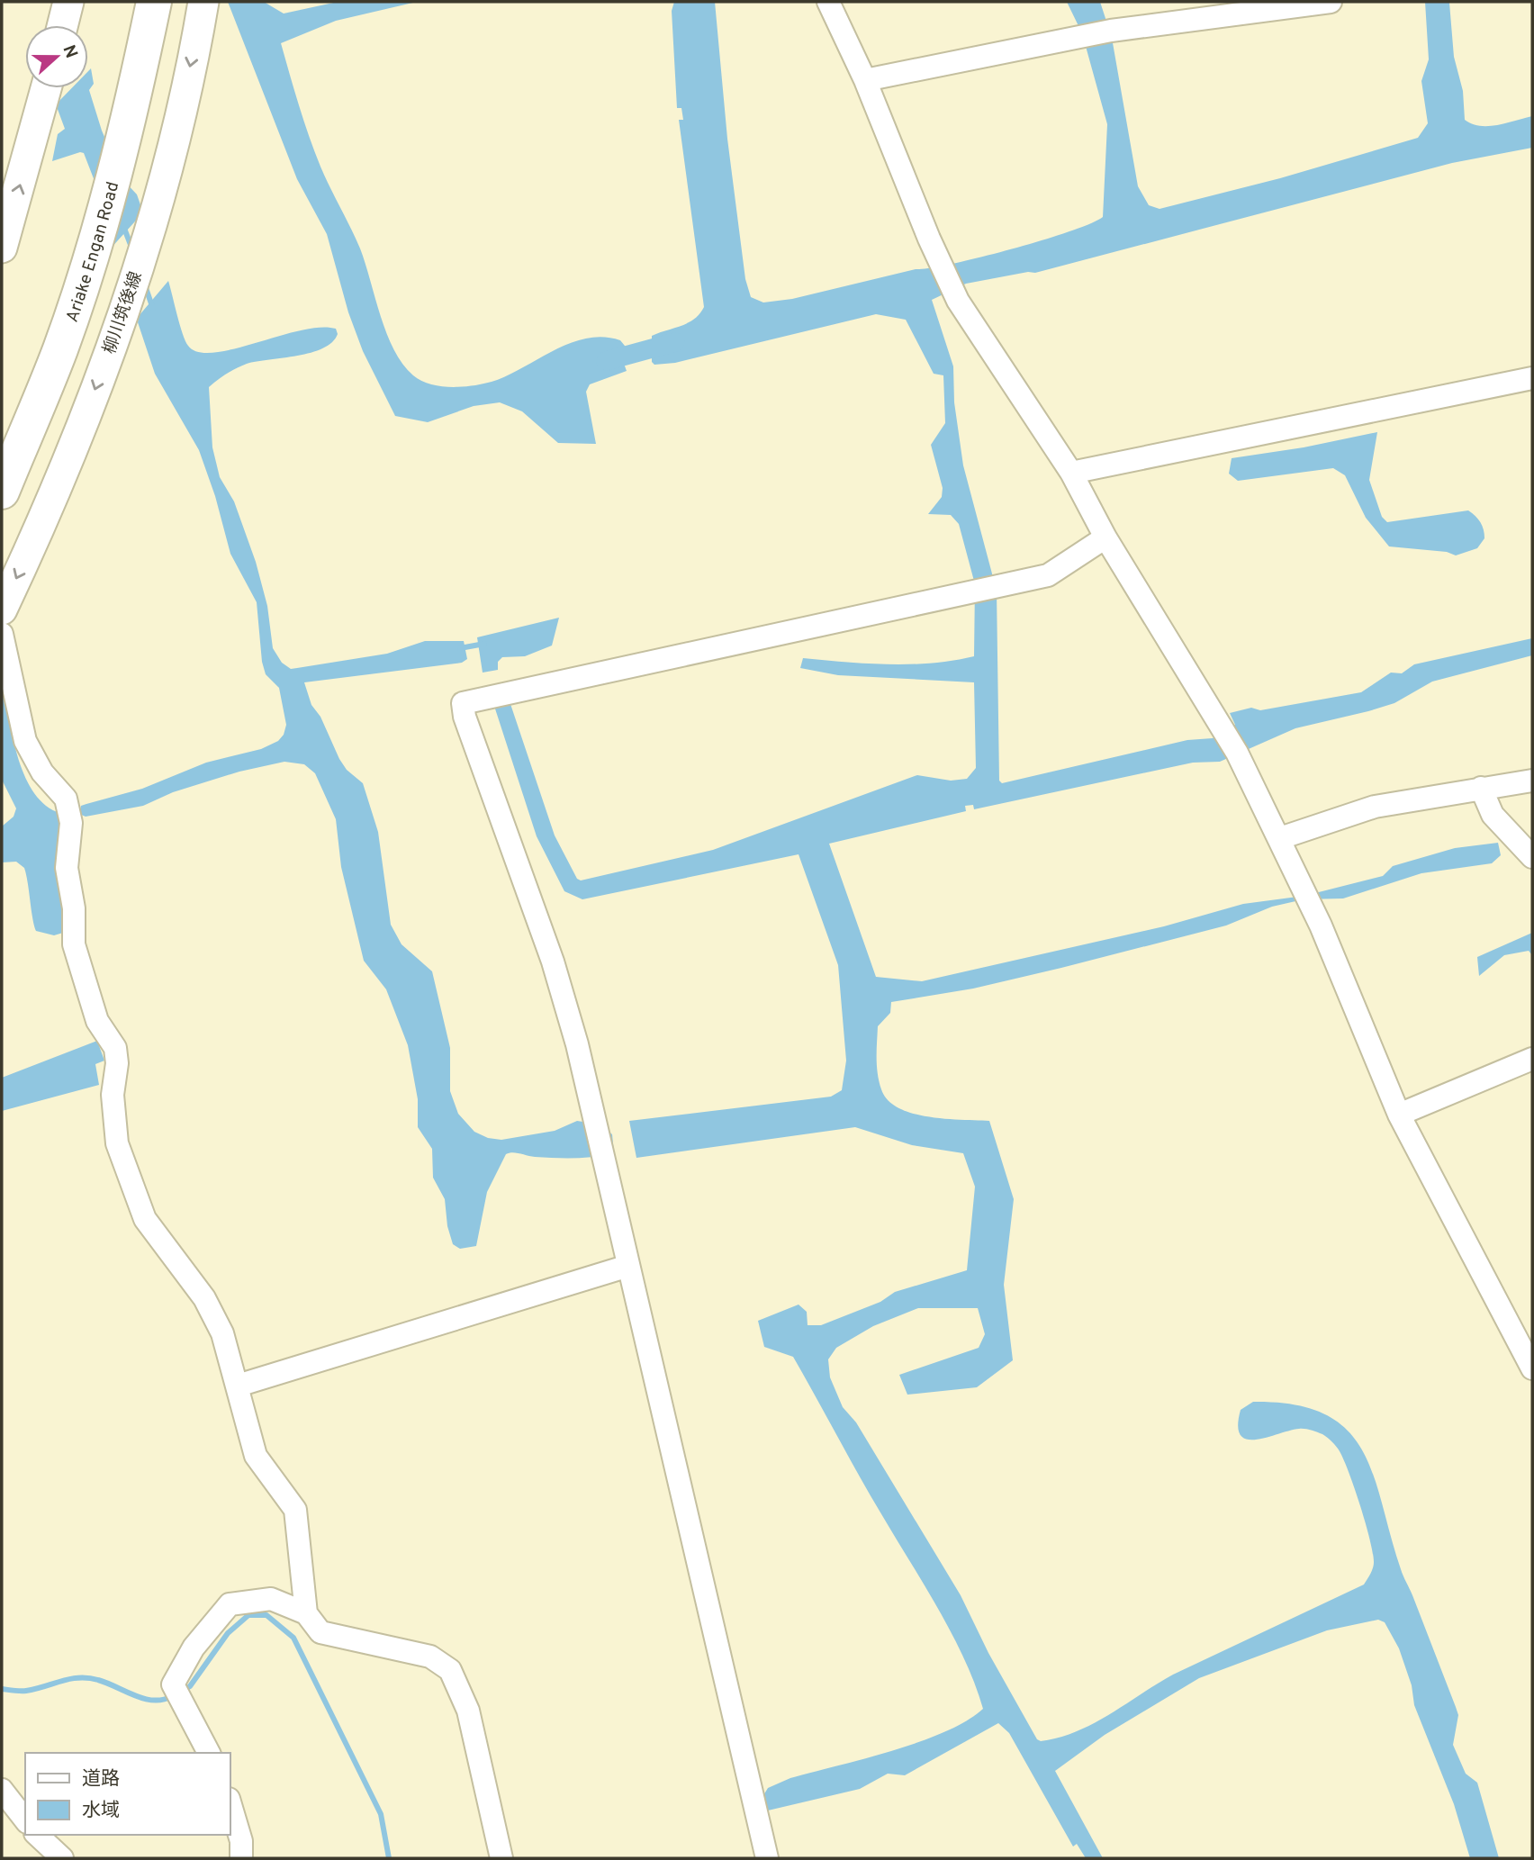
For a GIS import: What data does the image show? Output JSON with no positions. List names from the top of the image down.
{
  "streets": {
    "highway": ["Ariake Engan Road"],
    "main road": ["柳川筑後線"]
  },
  "one_way": ["柳川筑後線"],
  "legend": ["道路", "水域"],
  "north": "right"
}
